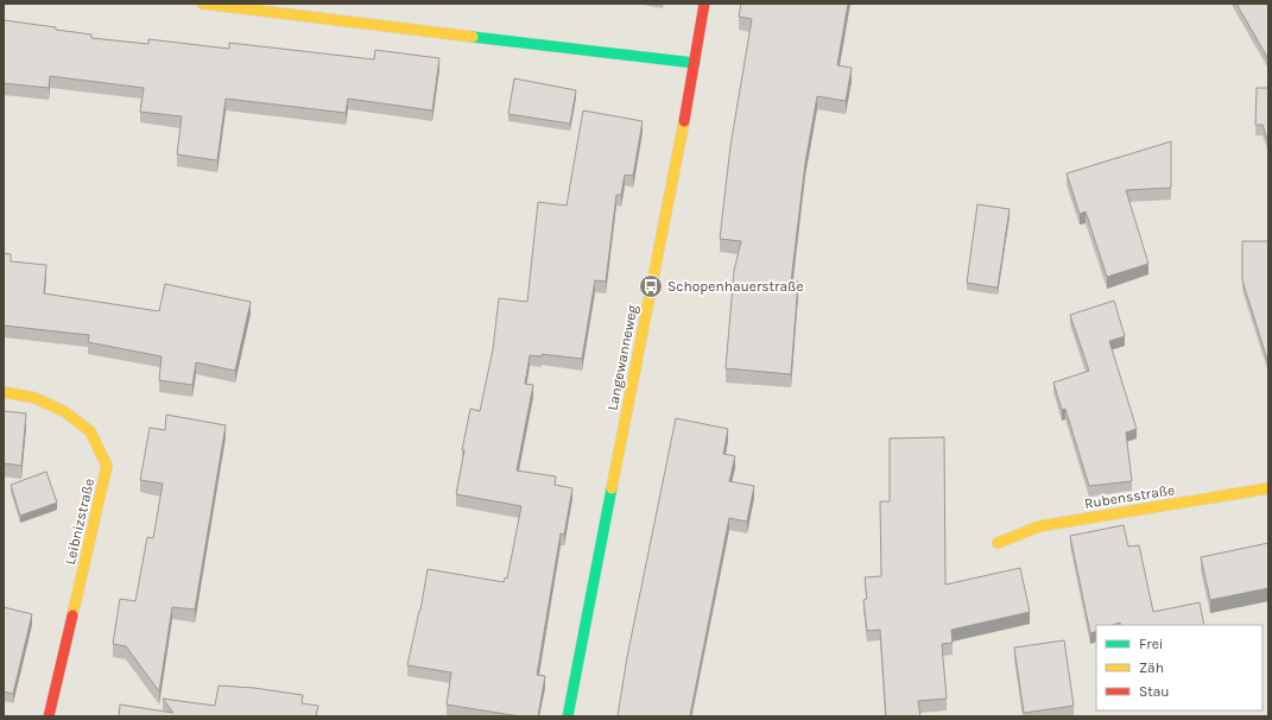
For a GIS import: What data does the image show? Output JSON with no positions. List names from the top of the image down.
{
  "streets": {
    "street": ["Langewanneweg", "Rubensstraße", "Leibnizstraße"]
  },
  "places": {
    "bus stop": ["Schopenhauerstraße"]
  },
  "legend": ["Frei", "Zäh", "Stau"]
}
